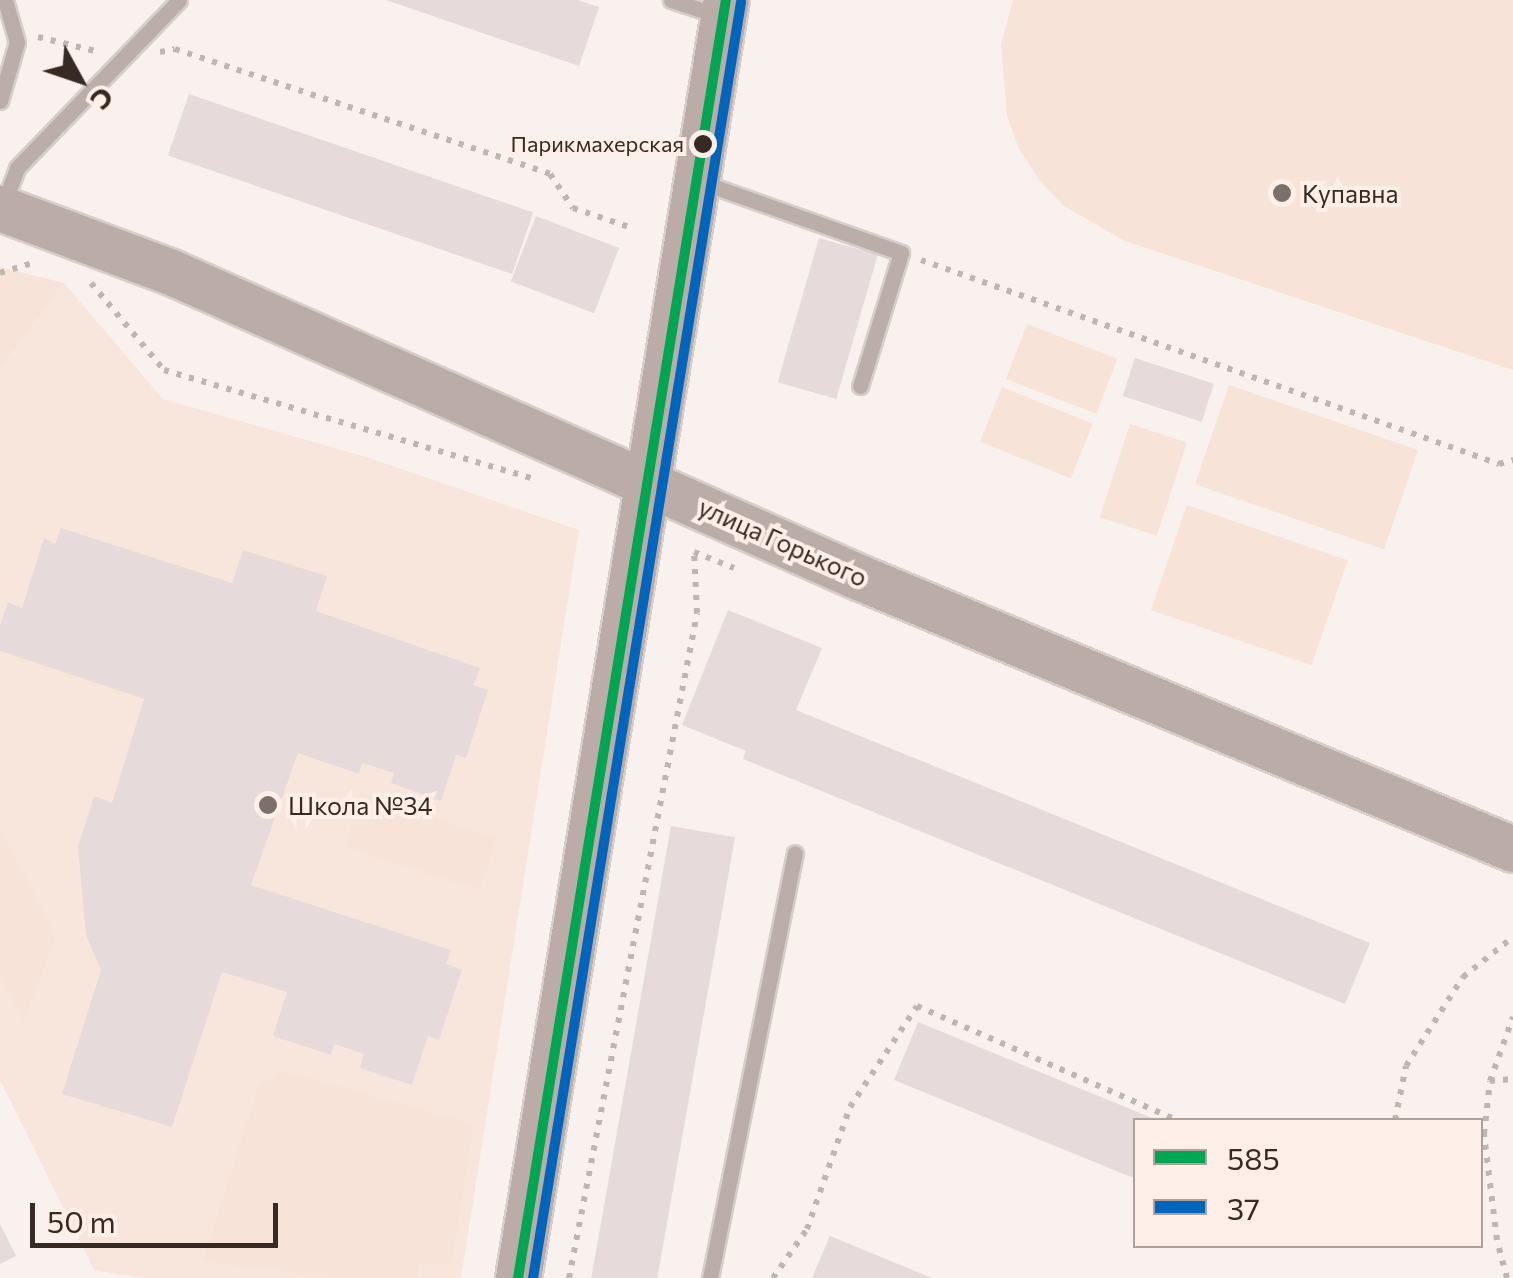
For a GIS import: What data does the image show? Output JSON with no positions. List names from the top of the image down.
{
  "streets": {
    "street": ["улица Горького"]
  },
  "places": ["Парикмахерская", "Купавна", "Школа №34"],
  "lines": ["transit line 585", "transit line 37"],
  "legend": ["585", "37"],
  "scale_bar": "50 m",
  "north": "bottom right"
}
